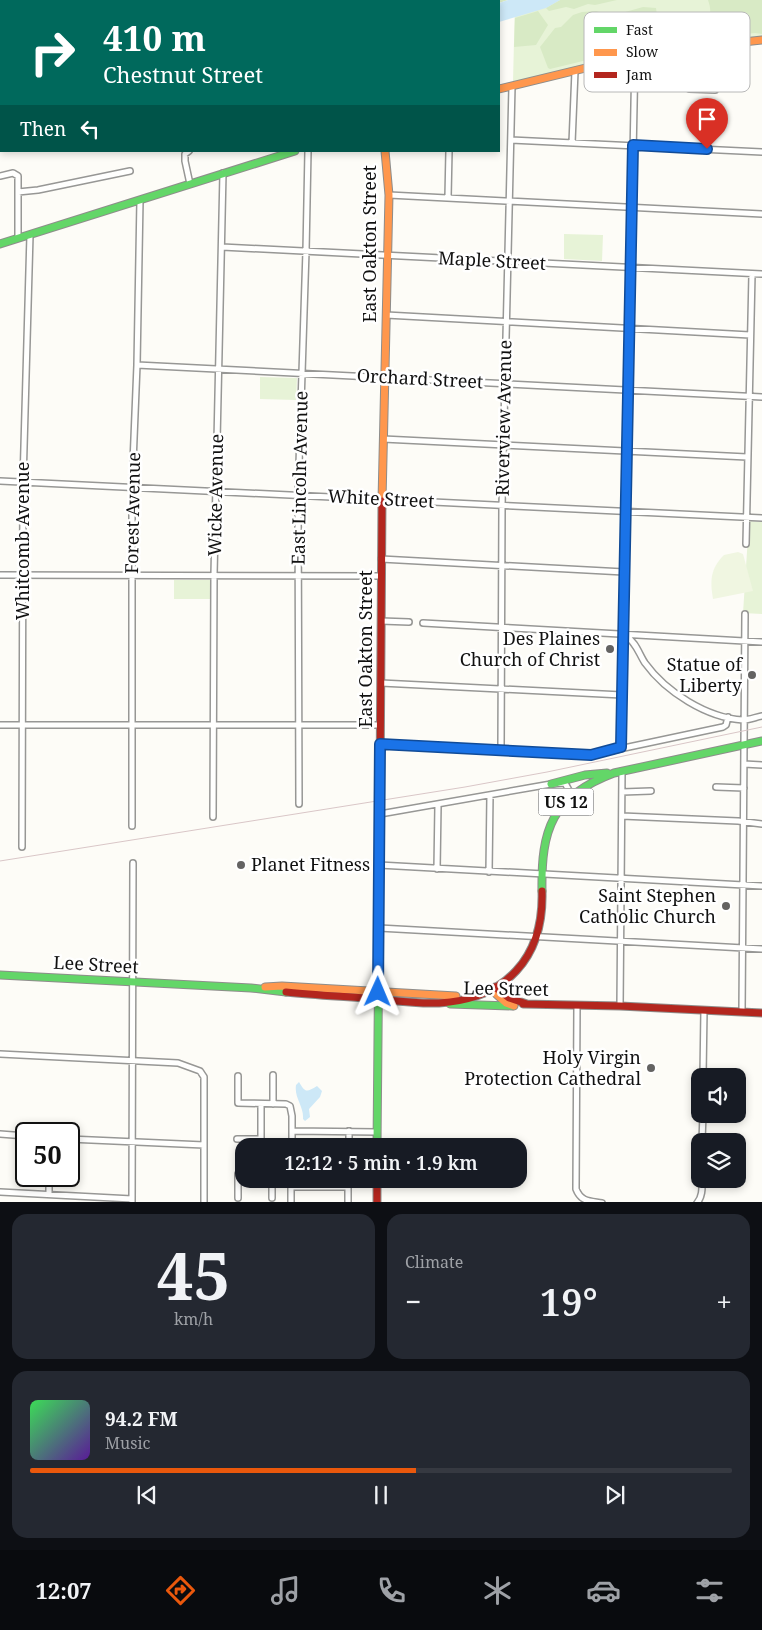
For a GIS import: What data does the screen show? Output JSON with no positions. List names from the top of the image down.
{
  "streets": {
    "main road": ["East Oakton Street", "US 12", "Lee Street"],
    "street": [
      "Maple Street",
      "Orchard Street",
      "Riverview Avenue",
      "East Lincoln Avenue",
      "Wicke Avenue",
      "White Street",
      "Forest Avenue",
      "Whitcomb Avenue"
    ]
  },
  "crossings": [
    ["East Oakton Street", "Maple Street"],
    ["East Oakton Street", "Orchard Street"],
    ["East Oakton Street", "White Street"],
    ["East Oakton Street", "Lee Street"],
    ["Maple Street", "Riverview Avenue"],
    ["Maple Street", "East Lincoln Avenue"],
    ["Maple Street", "Wicke Avenue"],
    ["Orchard Street", "Riverview Avenue"],
    ["Orchard Street", "East Lincoln Avenue"],
    ["Orchard Street", "Wicke Avenue"],
    ["Orchard Street", "Forest Avenue"],
    ["Riverview Avenue", "White Street"],
    ["East Lincoln Avenue", "White Street"],
    ["Wicke Avenue", "White Street"],
    ["White Street", "Forest Avenue"],
    ["White Street", "Whitcomb Avenue"],
    ["US 12", "Lee Street"]
  ],
  "places": [
    "Des Plaines Church of Christ",
    "Statue of Liberty",
    "Planet Fitness",
    "Saint Stephen Catholic Church",
    "Holy Virgin Protection Cathedral"
  ],
  "legend": ["Fast", "Slow", "Jam"],
  "page": {
    "turn": ["410 m", "Chestnut Street"],
    "then": "Then",
    "limit": "50",
    "trip": "12:12 · 5 min · 1.9 km",
    "tile": [
      ["45", "km/h"],
      "Climate"
    ],
    "heat": ["−", "19°", "+"],
    "song": ["94.2 FM", "Music"],
    "tabs": "12:07"
  }
}
